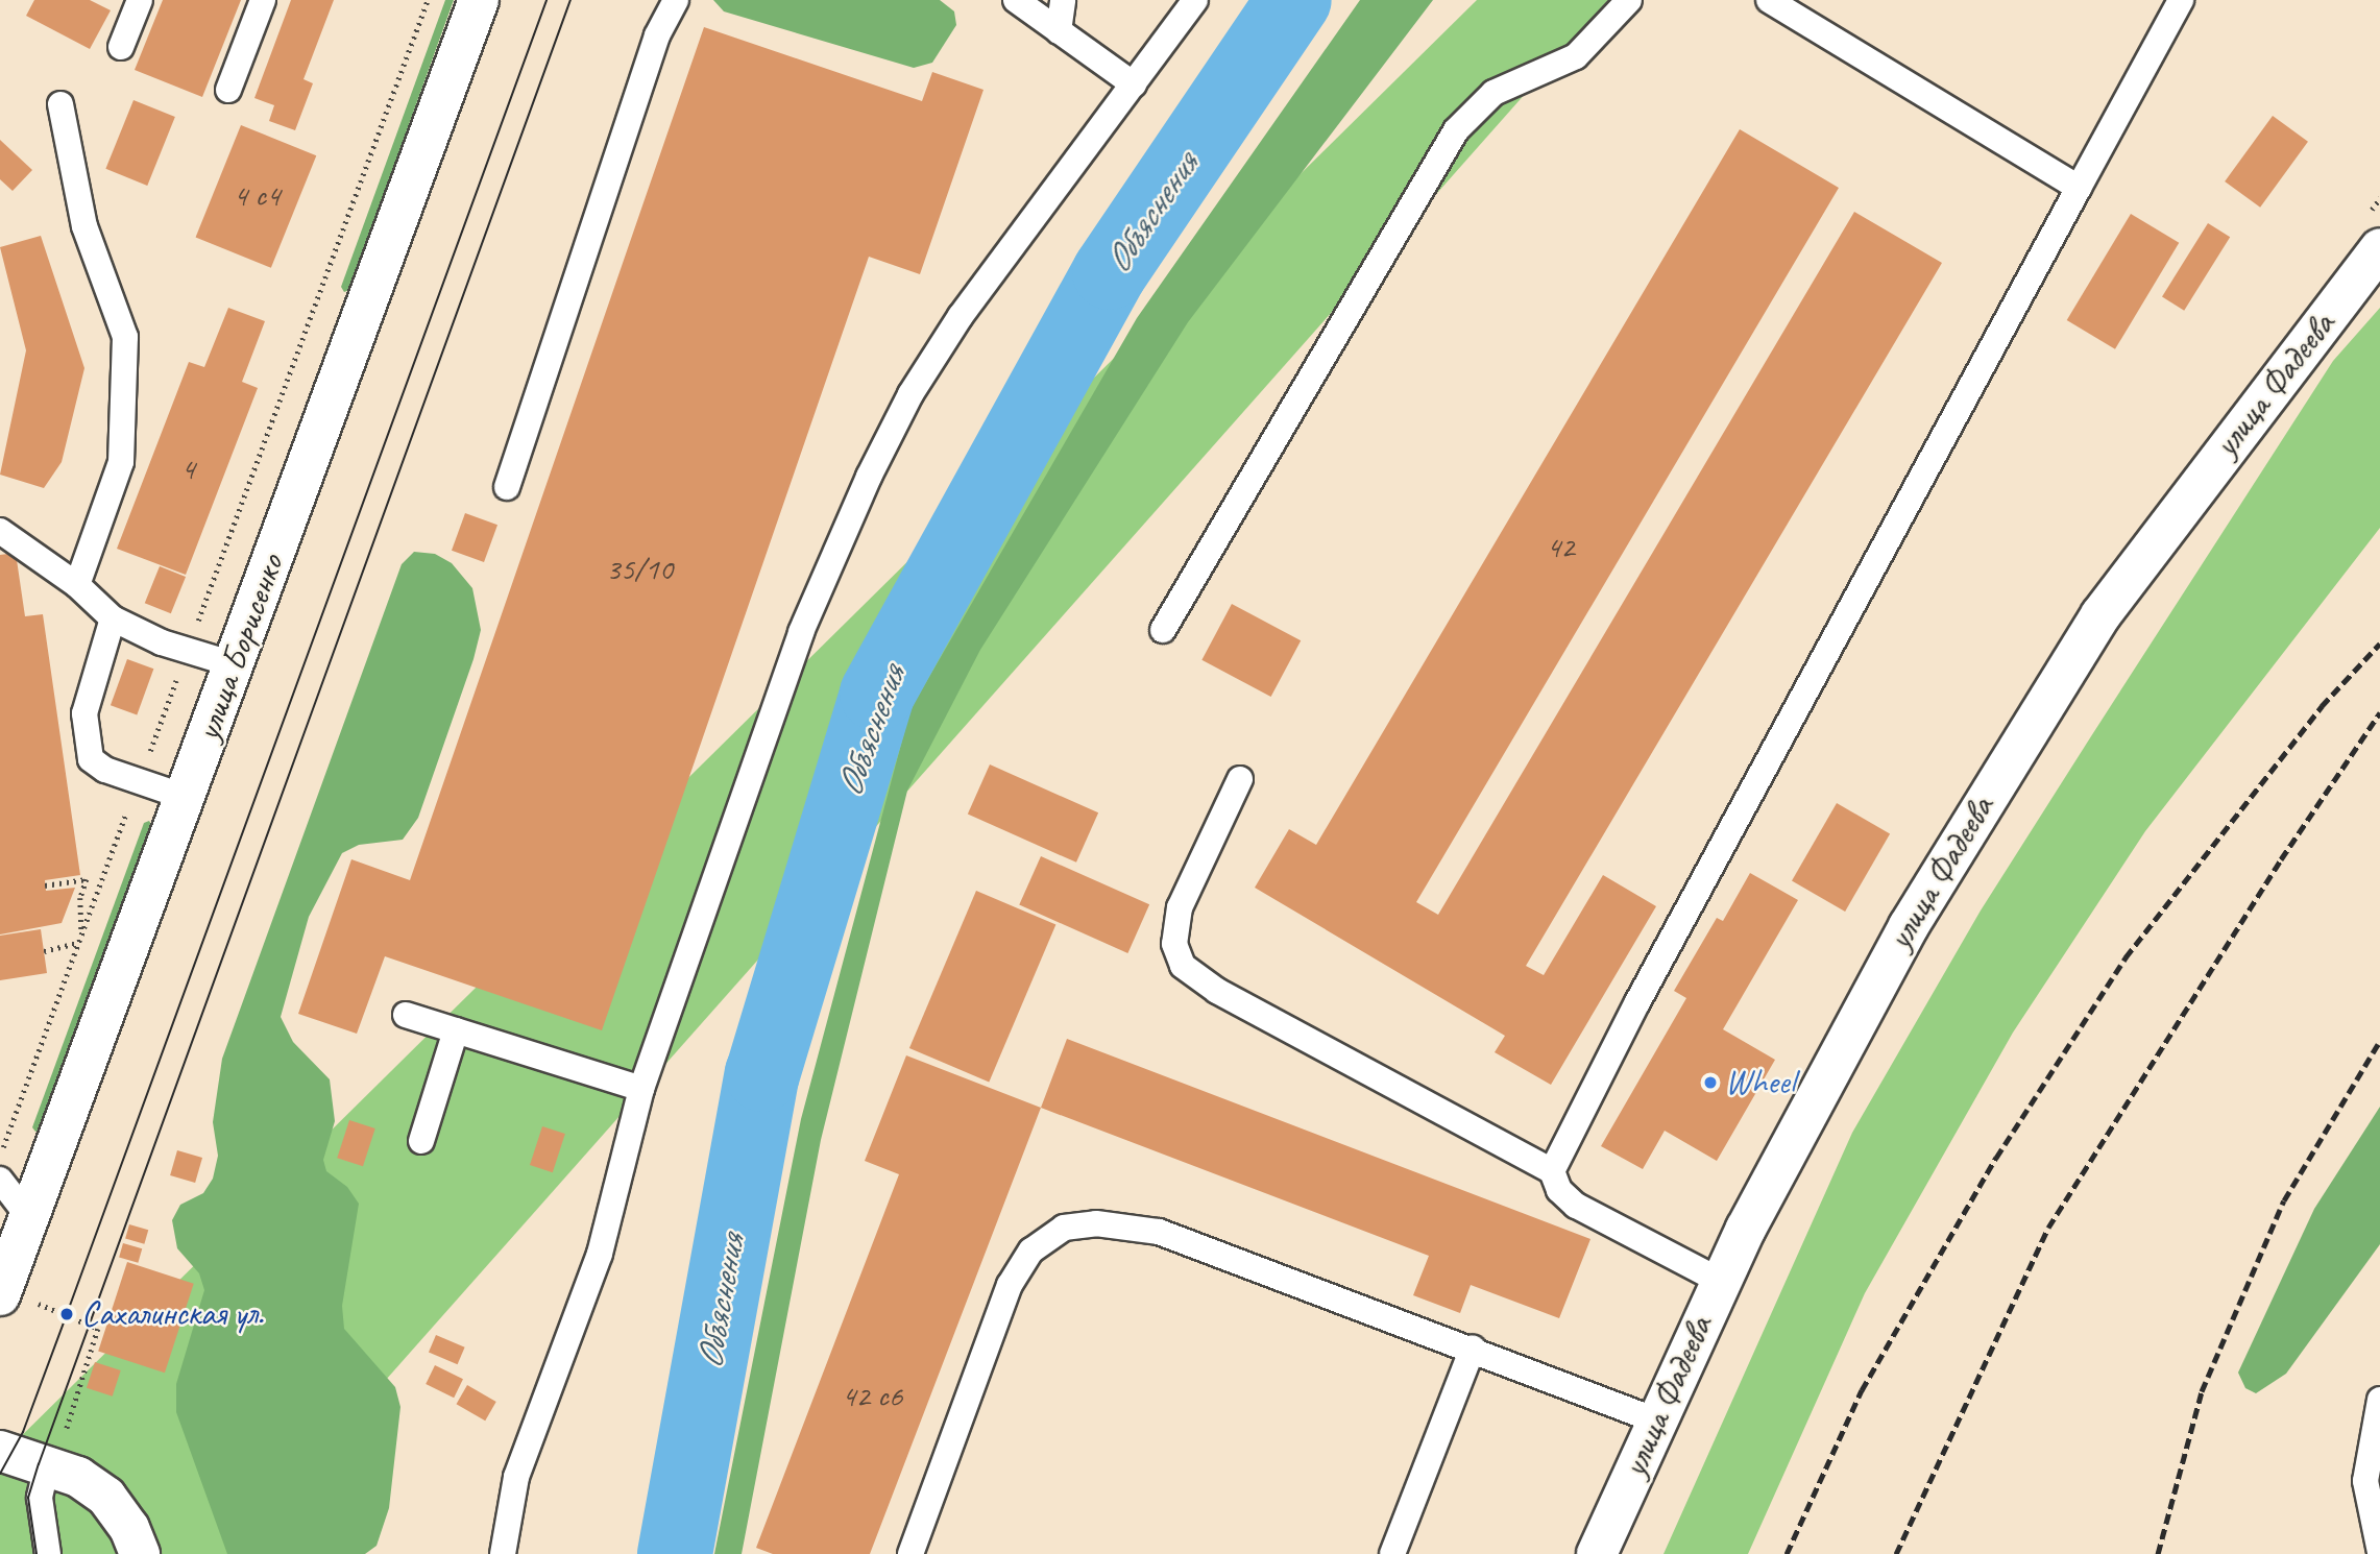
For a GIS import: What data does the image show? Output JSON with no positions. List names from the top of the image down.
{
  "streets": {
    "main road": ["улица Фадеева", "улица Борисенко"]
  },
  "water": ["Объяснения"],
  "places": ["Wheel", "Сахалинская ул."],
  "house_numbers": [
    "4 с4",
    "4",
    "42",
    "35/10",
    "42 с6"
  ]
}
